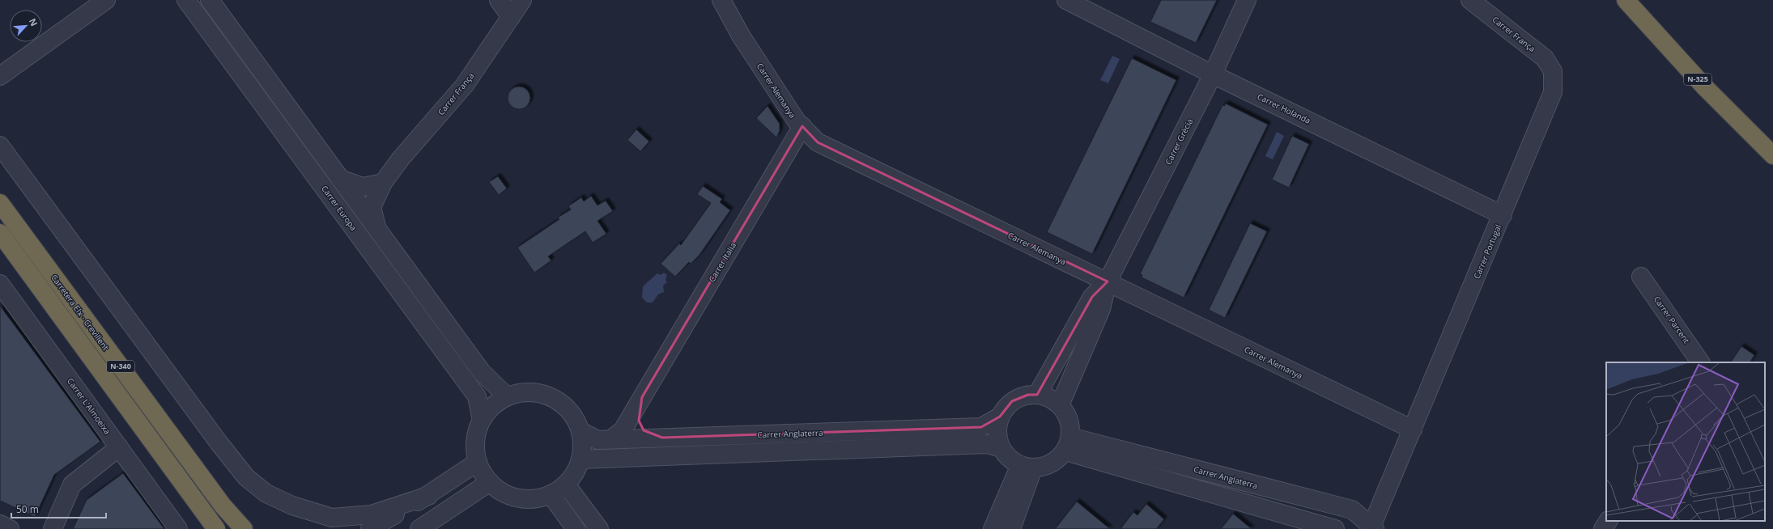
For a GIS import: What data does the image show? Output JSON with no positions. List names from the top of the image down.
{
  "streets": {
    "highway": ["N-325", "Carretera Elx - Crevillent", "N-340"],
    "street": [
      "Carrer França",
      "Carrer Alemanya",
      "Carrer Holanda",
      "Carrer Grècia",
      "Carrer Europa",
      "Carrer Portugal",
      "Carrer Italia",
      "Carrer Parcent",
      "Carrer L'Almoeixa",
      "Carrer Anglaterra"
    ]
  },
  "crossings": [
    ["Carrer França", "Carrer Portugal"],
    ["Carrer Alemanya", "Carrer Grècia"],
    ["Carrer Alemanya", "Carrer Portugal"],
    ["Carrer Alemanya", "Carrer Italia"],
    ["Carrer Holanda", "Carrer Grècia"],
    ["Carrer Holanda", "Carrer Portugal"],
    ["Carrer Grècia", "Carrer Anglaterra"],
    ["Carrer Europa", "Carrer Anglaterra"],
    ["Carrer Portugal", "Carrer Anglaterra"],
    ["Carrer Italia", "Carrer Anglaterra"]
  ],
  "scale_bar": "50 m",
  "north": "top right"
}
